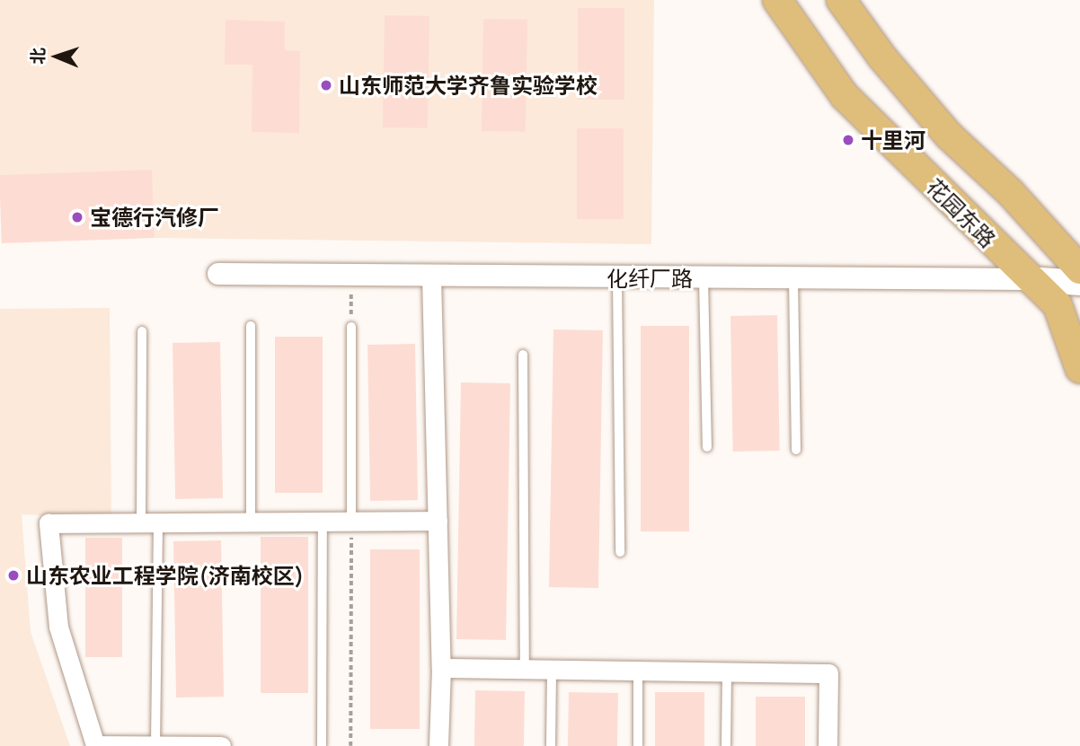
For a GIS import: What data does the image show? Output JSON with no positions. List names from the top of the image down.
{
  "streets": {
    "main road": ["花园东路", "化纤厂路"]
  },
  "crossings": [
    ["花园东路", "化纤厂路"]
  ],
  "places": [
    "山东师范大学齐鲁实验学校",
    "十里河",
    "宝德行汽修厂",
    "山东农业工程学院(济南校区)"
  ],
  "north": "left"
}
